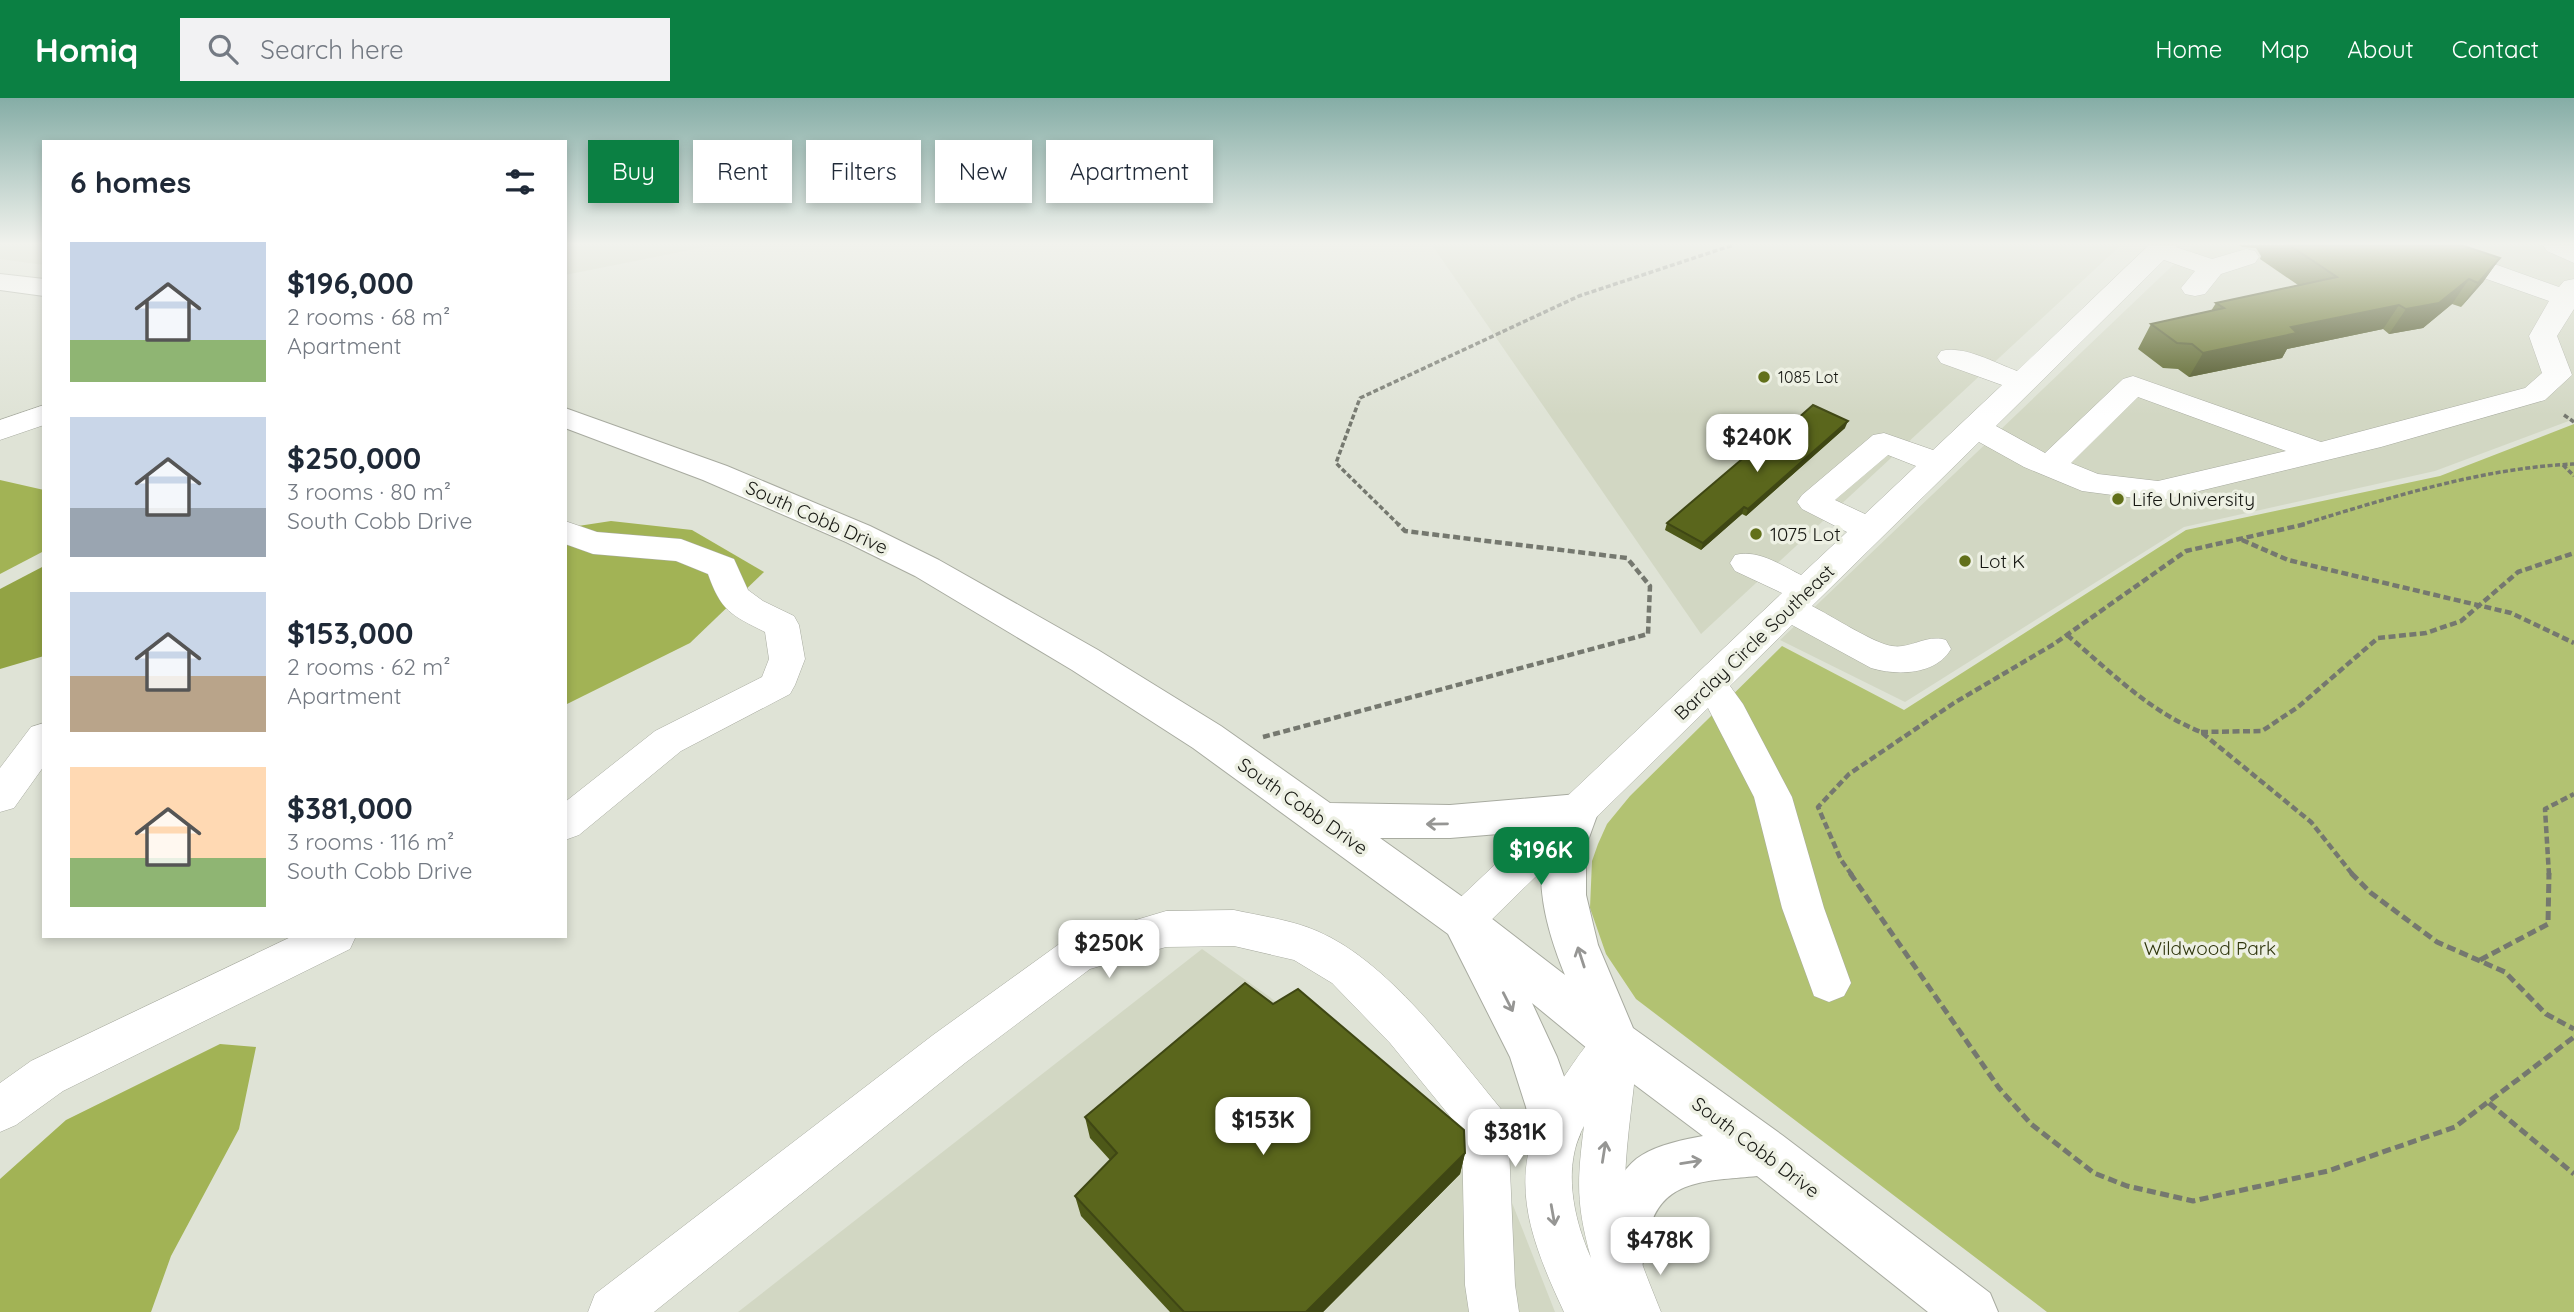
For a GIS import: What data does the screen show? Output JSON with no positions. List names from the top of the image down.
{
  "streets": {
    "main road": ["South Cobb Drive"],
    "street": ["Barclay Circle Southeast"]
  },
  "crossings": [
    ["South Cobb Drive", "Barclay Circle Southeast"]
  ],
  "parks": ["Wildwood Park"],
  "places": [
    "1085 Lot",
    "Life University",
    "1075 Lot",
    "Lot K"
  ],
  "page": {
    "header": "Homiq",
    "search": "Search here",
    "nav": [
      "Home",
      "Map",
      "About",
      "Contact"
    ],
    "chip": [
      "Buy",
      "Rent",
      "Filters",
      "New",
      "Apartment"
    ],
    "heading": "6 homes",
    "list": [
      {
        "name": "$196,000",
        "note": "2 rooms · 68 m² · Apartment"
      },
      {
        "name": "$250,000",
        "note": "3 rooms · 80 m² · South Cobb Drive"
      },
      {
        "name": "$153,000",
        "note": "2 rooms · 62 m² · Apartment"
      },
      {
        "name": "$381,000",
        "note": "3 rooms · 116 m² · South Cobb Drive"
      }
    ],
    "price": [
      "$240K",
      "$196K",
      "$250K",
      "$153K",
      "$381K",
      "$478K"
    ]
  }
}
